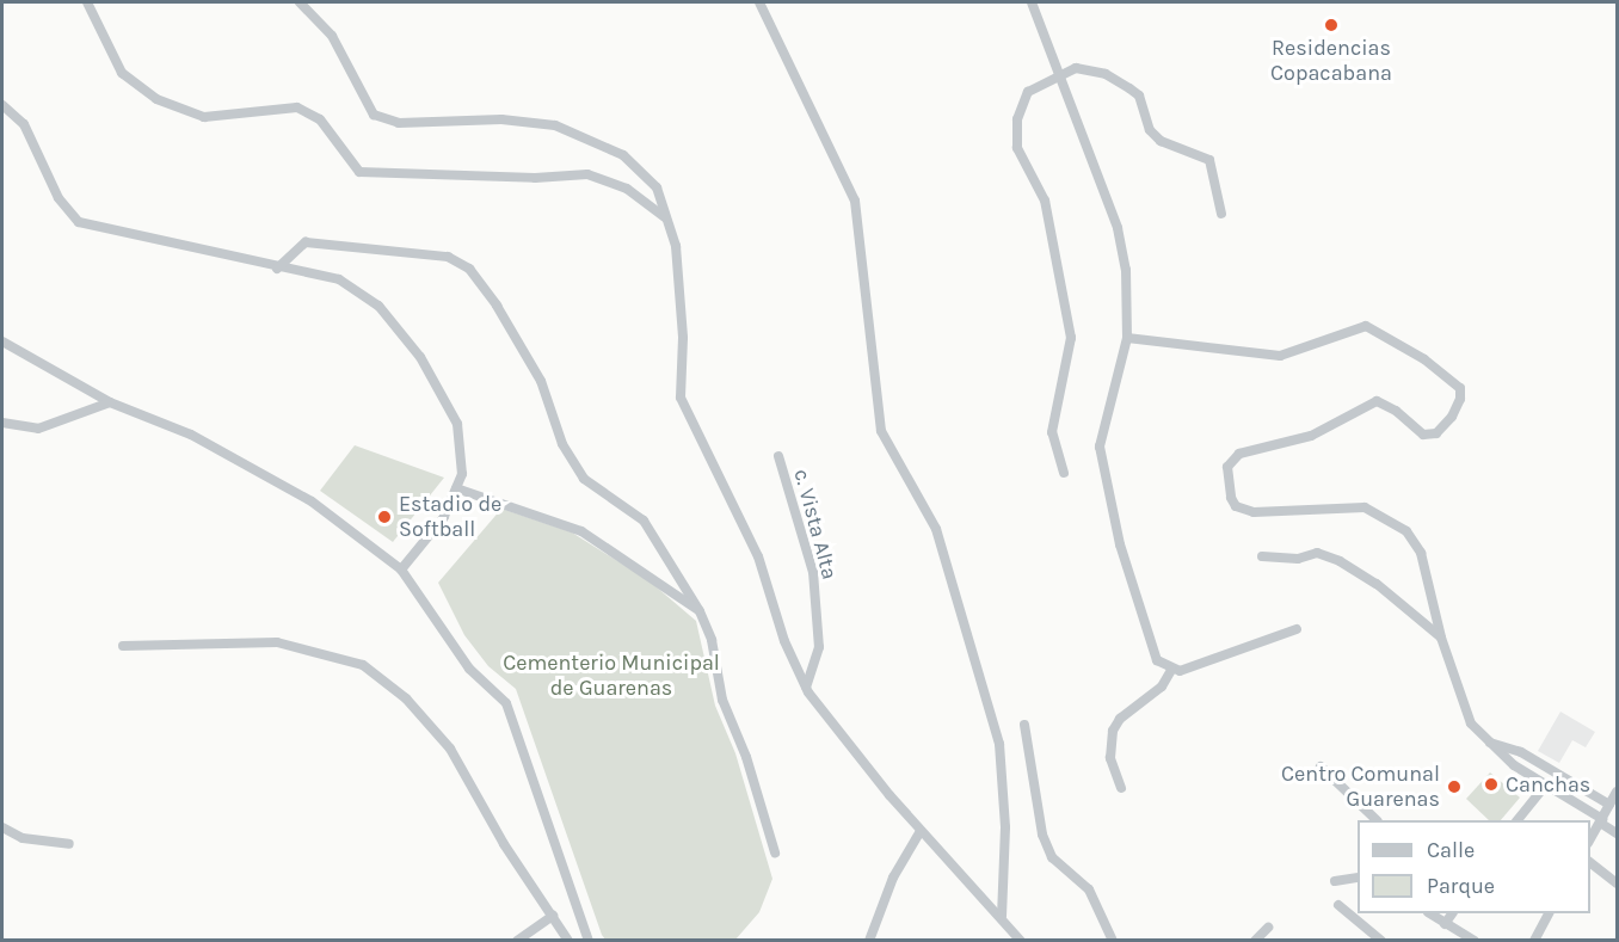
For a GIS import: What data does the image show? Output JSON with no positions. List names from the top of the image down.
{
  "streets": {
    "street": ["c. Vista Alta"]
  },
  "parks": ["Cementerio Municipal de Guarenas"],
  "places": [
    "Residencias Copacabana",
    "Estadio de Softball",
    "Canchas",
    "Centro Comunal Guarenas"
  ],
  "legend": ["Calle", "Parque"]
}
